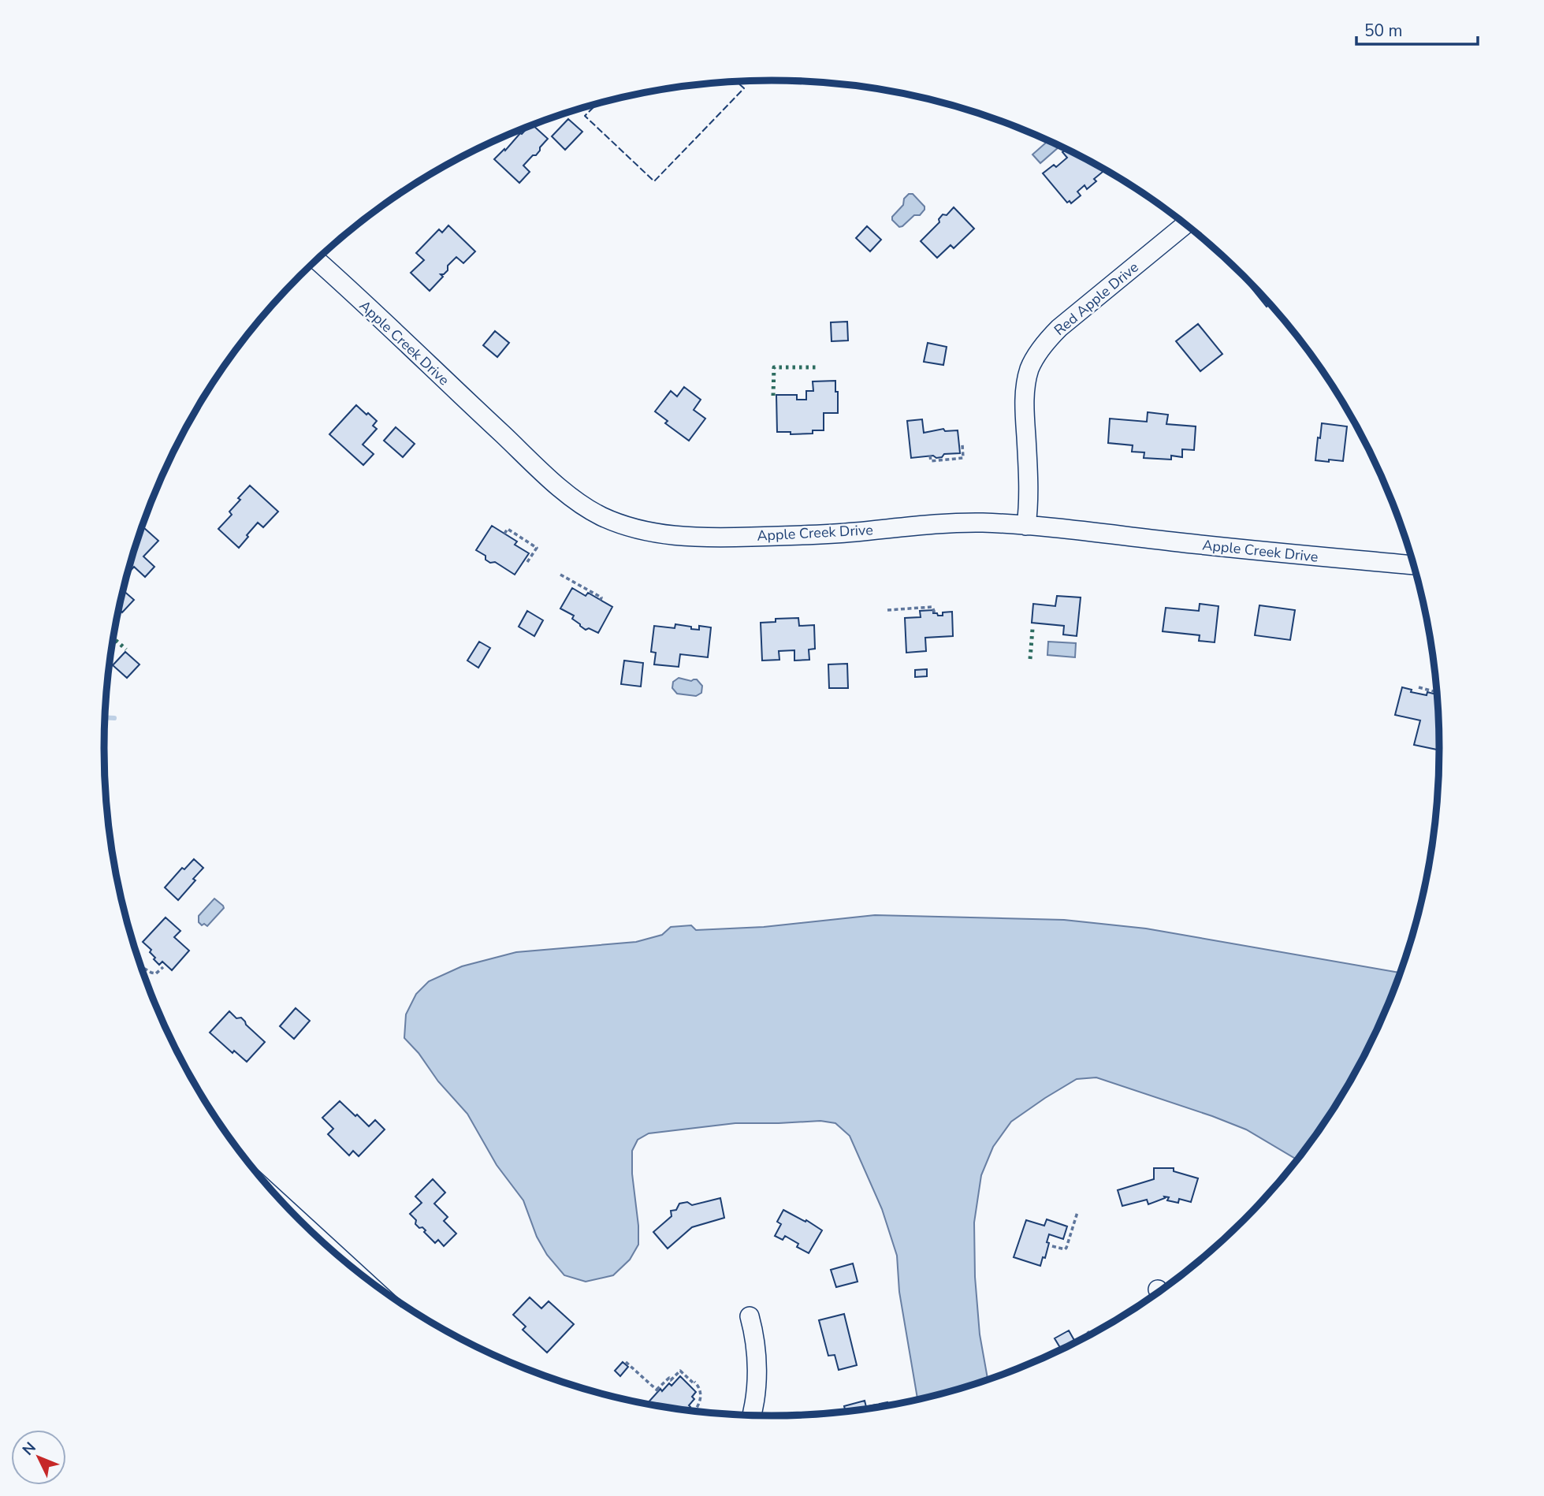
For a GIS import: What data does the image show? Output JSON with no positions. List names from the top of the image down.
{
  "streets": {
    "street": ["Red Apple Drive", "Apple Creek Drive"]
  },
  "crossings": [
    ["Red Apple Drive", "Apple Creek Drive"]
  ],
  "scale_bar": "50 m",
  "north": "top left"
}
